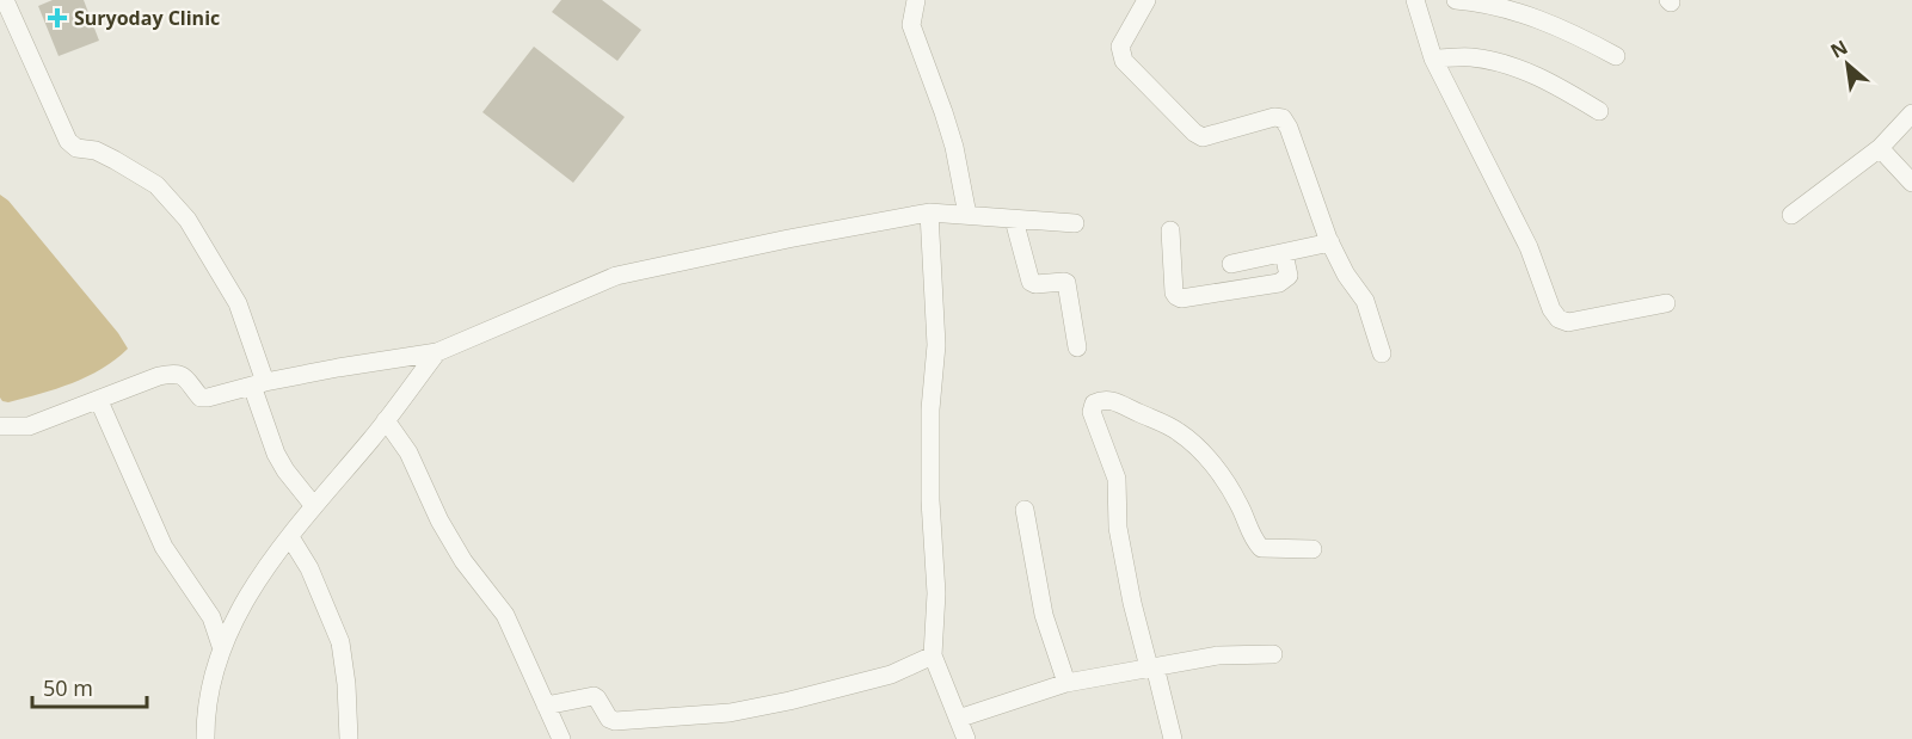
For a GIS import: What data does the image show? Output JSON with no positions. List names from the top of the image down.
{
  "places": {
    "health": ["Suryoday Clinic"]
  },
  "scale_bar": "50 m",
  "north": "top left"
}
